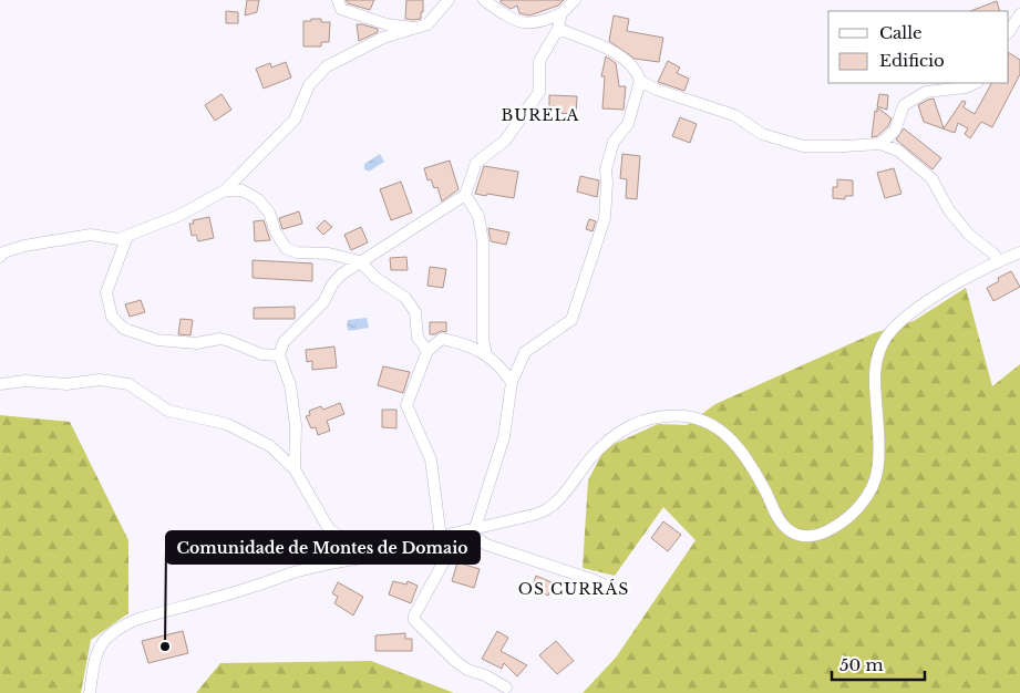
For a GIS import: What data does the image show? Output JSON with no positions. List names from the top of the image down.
{
  "districts": ["BURELA", "OS CURRÁS"],
  "places": ["Comunidade de Montes de Domaio"],
  "legend": ["Calle", "Edificio"],
  "scale_bar": "50 m"
}
